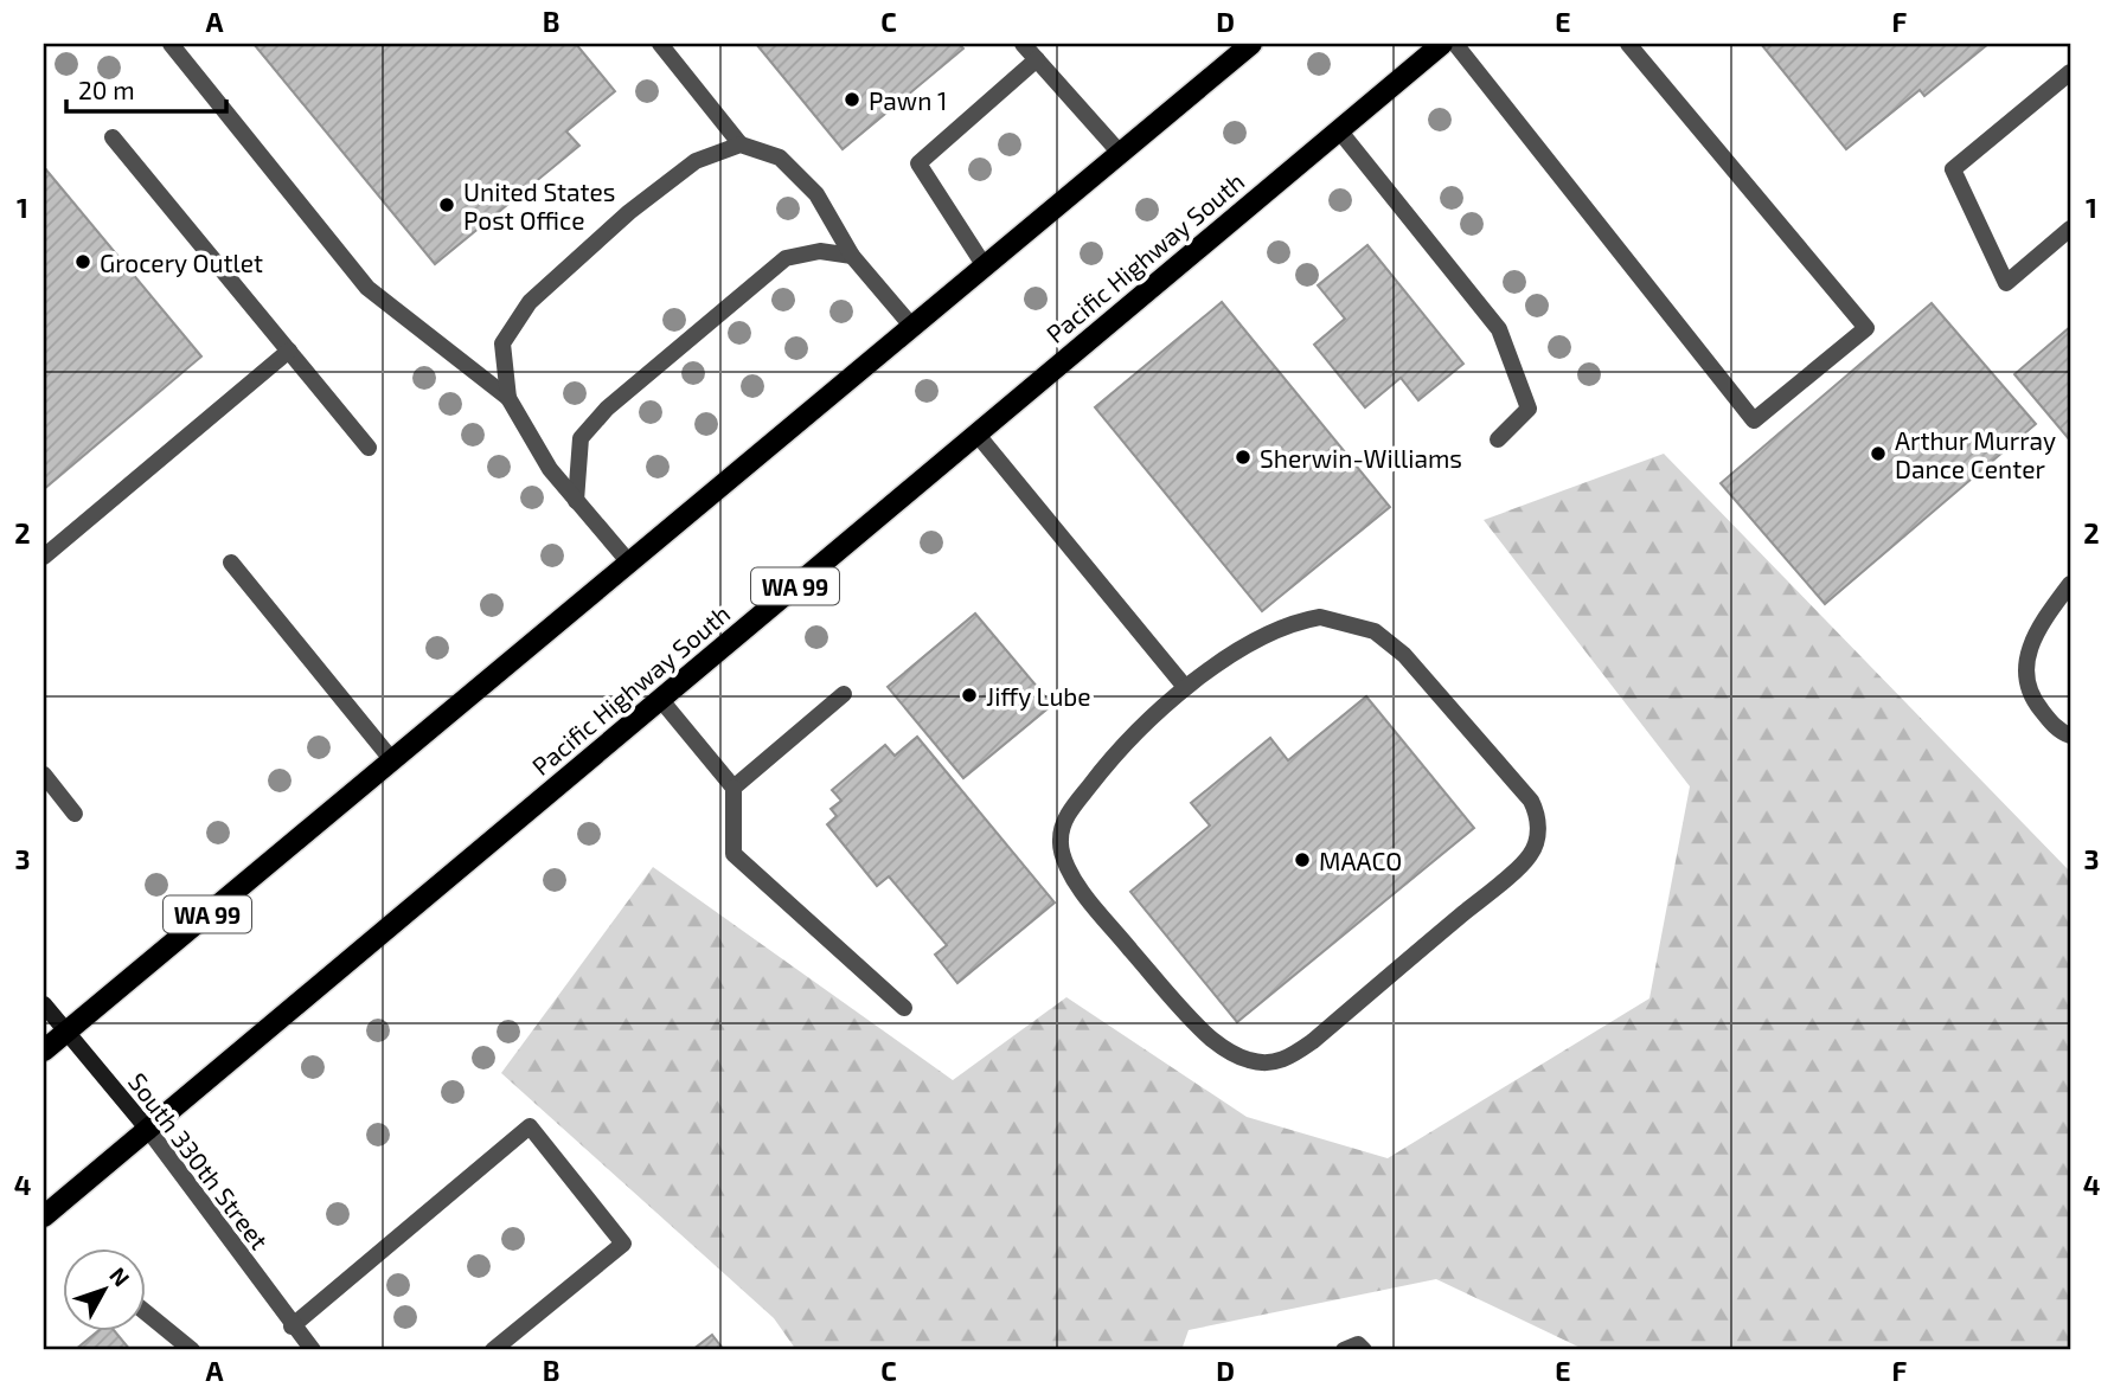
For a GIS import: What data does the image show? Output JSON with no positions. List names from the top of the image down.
{
  "streets": {
    "main road": ["Pacific Highway South", "WA 99"],
    "street": ["South 330th Street"]
  },
  "crossings": [
    ["Pacific Highway South", "South 330th Street"],
    ["WA 99", "South 330th Street"]
  ],
  "places": [
    "Pawn 1",
    "United States Post Office",
    "Grocery Outlet",
    "Arthur Murray Dance Center",
    "Sherwin-Williams",
    "Jiffy Lube",
    "MAACO"
  ],
  "scale_bar": "20 m",
  "north": "top right",
  "grid": {
    "columns": [
      "A",
      "B",
      "C",
      "D",
      "E",
      "F"
    ],
    "rows": [
      "1",
      "2",
      "3",
      "4"
    ]
  }
}
